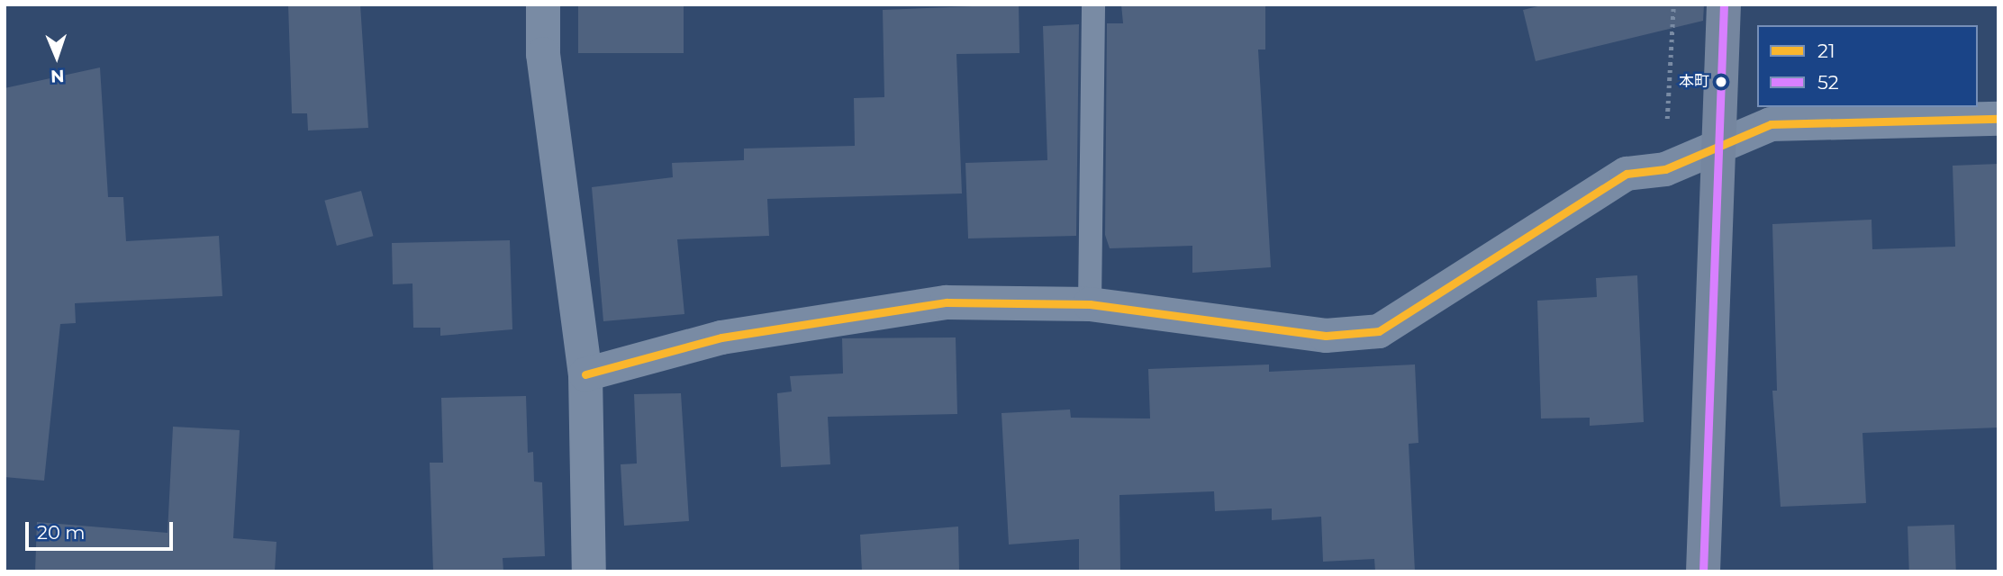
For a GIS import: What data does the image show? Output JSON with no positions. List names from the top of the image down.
{
  "places": ["本町"],
  "lines": ["transit line 52", "transit line 21"],
  "legend": ["21", "52"],
  "scale_bar": "20 m",
  "north": "bottom"
}
